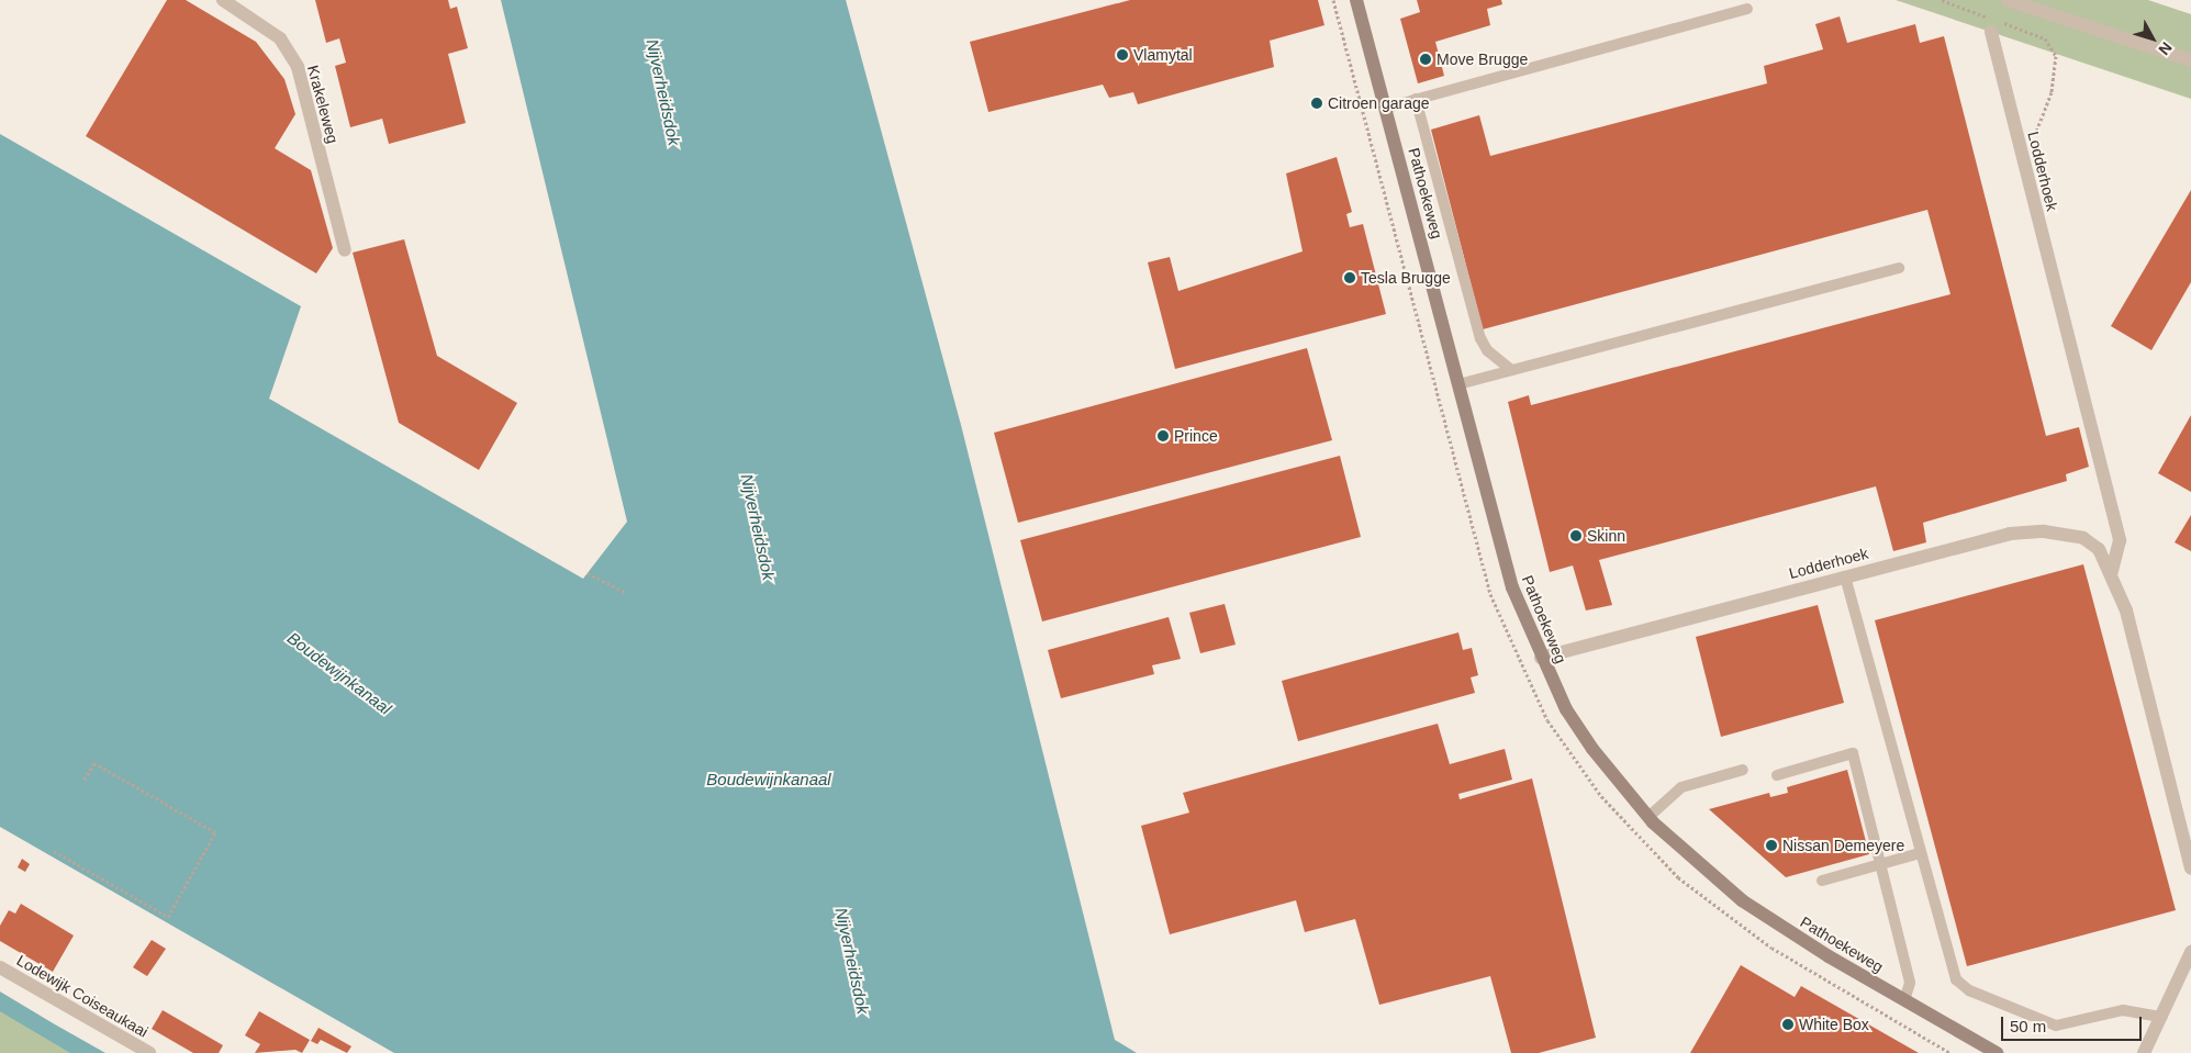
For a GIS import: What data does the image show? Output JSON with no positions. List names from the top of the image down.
{
  "streets": {
    "main road": ["Pathoekeweg"],
    "street": ["Krakeleweg", "Lodderhoek", "Lodewijk Coiseaukaai"]
  },
  "crossings": [
    ["Lodderhoek", "Pathoekeweg"]
  ],
  "water": ["Nijverheidsdok", "Boudewijnkanaal"],
  "places": [
    "Vlamytal",
    "Move Brugge",
    "Citroen garage",
    "Tesla Brugge",
    "Prince",
    "Skinn",
    "Nissan Demeyere",
    "White Box"
  ],
  "scale_bar": "50 m",
  "north": "bottom right"
}
